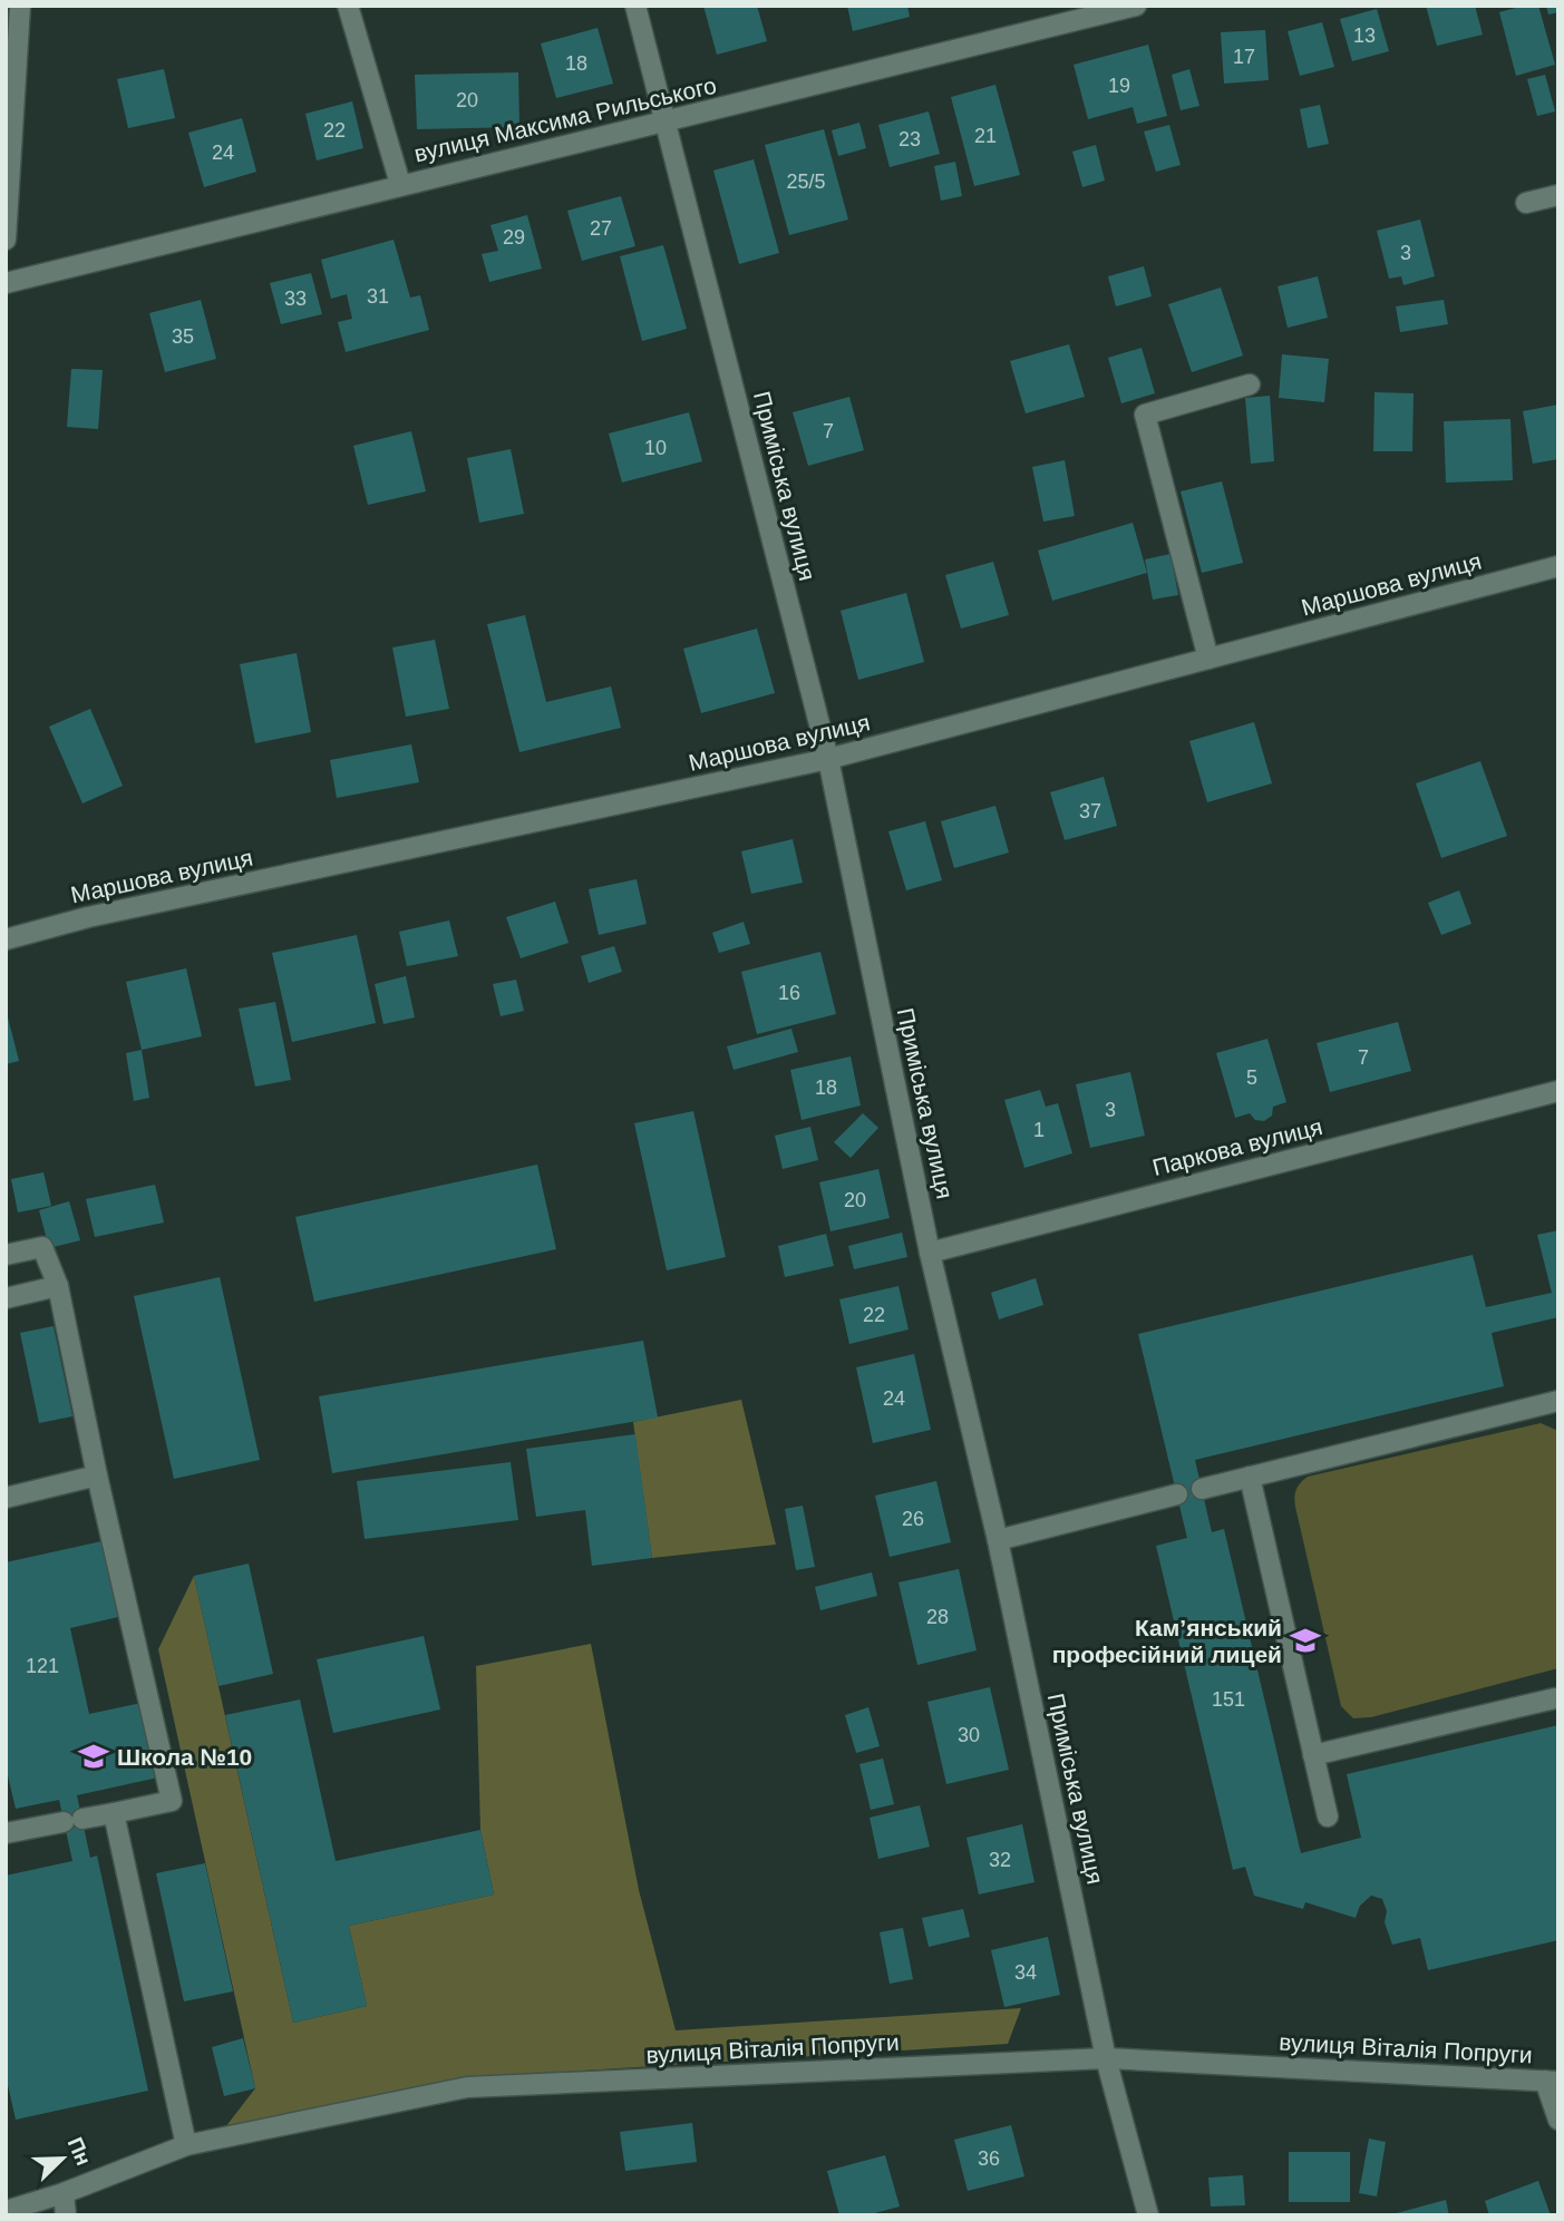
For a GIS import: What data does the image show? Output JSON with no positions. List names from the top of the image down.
{
  "streets": {
    "street": [
      "вулиця Максима Рильського",
      "Приміська вулиця",
      "Маршова вулиця",
      "Паркова вулиця",
      "вулиця Віталія Попруги"
    ]
  },
  "crossings": [
    ["вулиця Максима Рильського", "Приміська вулиця"],
    ["Приміська вулиця", "Маршова вулиця"],
    ["Приміська вулиця", "Паркова вулиця"],
    ["Приміська вулиця", "вулиця Віталія Попруги"]
  ],
  "places": {
    "school or university": ["Кам’янський професійний лицей", "Школа №10"]
  },
  "house_numbers": [
    "13",
    "17",
    "18",
    "19",
    "20",
    "22",
    "21",
    "23",
    "24",
    "25/5",
    "27",
    "29",
    "3",
    "31",
    "33",
    "35",
    "7",
    "10",
    "37",
    "16",
    "7",
    "5",
    "18",
    "3",
    "1",
    "20",
    "22",
    "24",
    "26",
    "28",
    "121",
    "151",
    "30",
    "32",
    "34",
    "36"
  ],
  "north": "top right"
}
